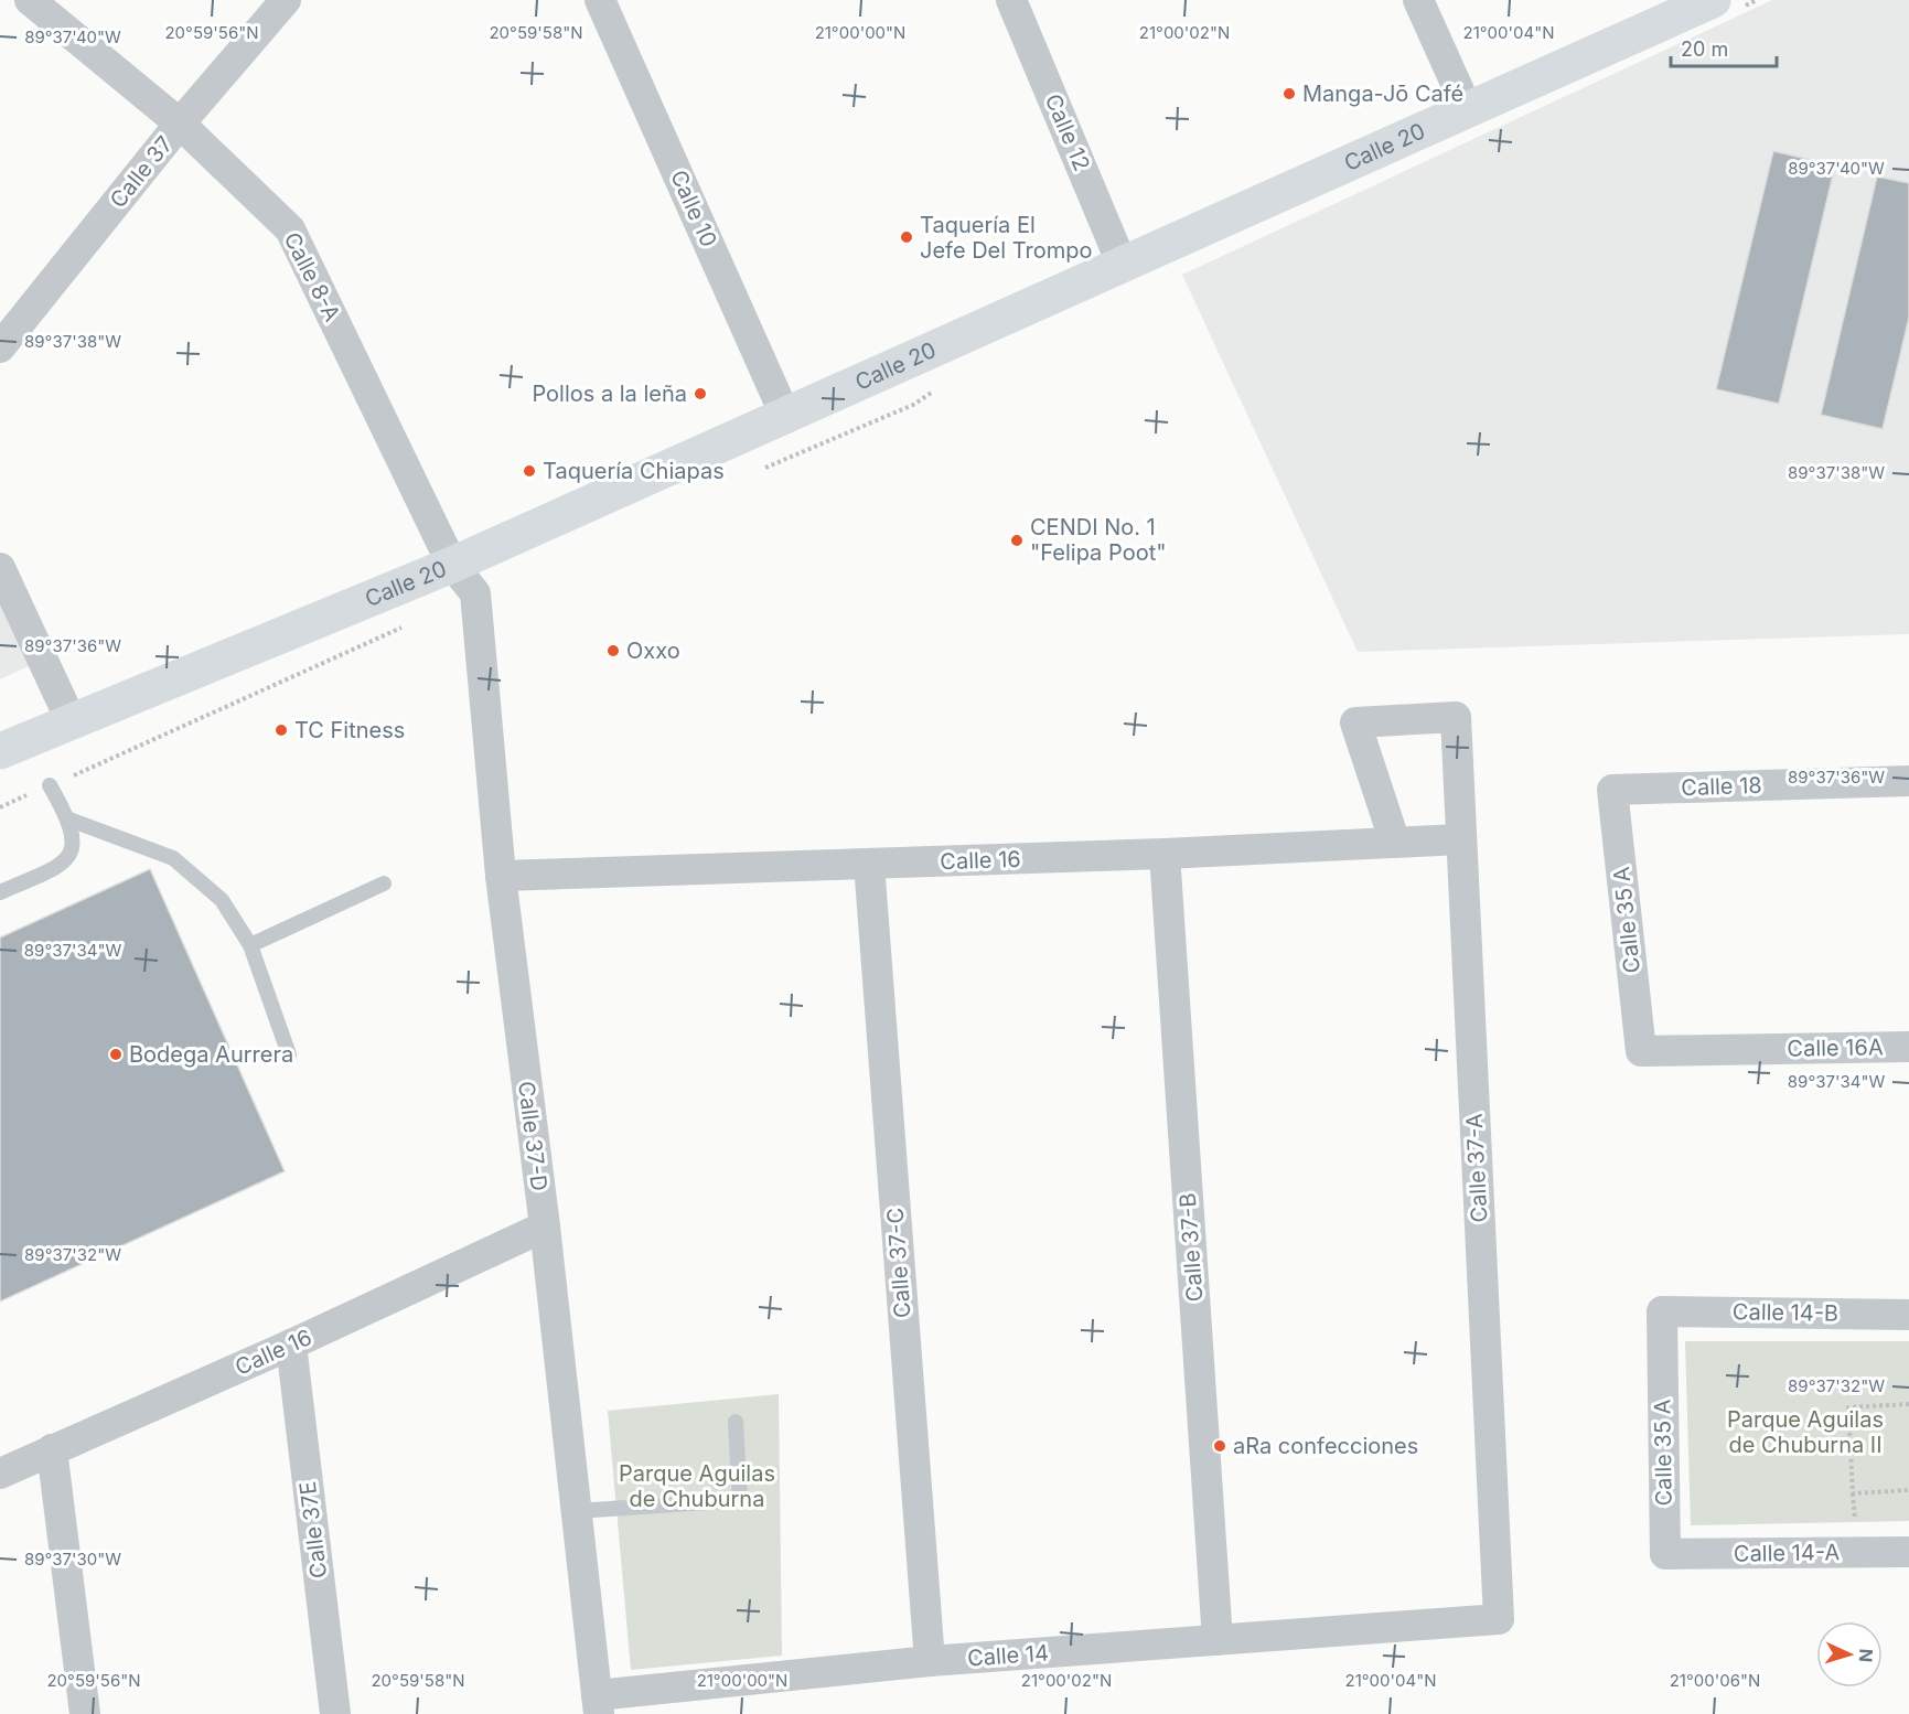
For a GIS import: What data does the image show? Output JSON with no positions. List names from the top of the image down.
{
  "streets": {
    "street": [
      "Calle 12",
      "Calle 20",
      "Calle 37",
      "Calle 10",
      "Calle 8-A",
      "Calle 18",
      "Calle 16",
      "Calle 35 A",
      "Calle 16A",
      "Calle 37-D",
      "Calle 37-A",
      "Calle 37-B",
      "Calle 37-C",
      "Calle 14-B",
      "Calle 37E",
      "Calle 14-A",
      "Calle 14"
    ]
  },
  "crossings": [
    ["Calle 12", "Calle 20"],
    ["Calle 20", "Calle 10"],
    ["Calle 20", "Calle 8-A"],
    ["Calle 20", "Calle 37-D"],
    ["Calle 37", "Calle 8-A"],
    ["Calle 8-A", "Calle 37-D"],
    ["Calle 18", "Calle 35 A"],
    ["Calle 16", "Calle 37-D"],
    ["Calle 16", "Calle 37-A"],
    ["Calle 16", "Calle 37-B"],
    ["Calle 16", "Calle 37-C"],
    ["Calle 16", "Calle 37E"],
    ["Calle 35 A", "Calle 16A"],
    ["Calle 35 A", "Calle 14-B"],
    ["Calle 35 A", "Calle 14-A"],
    ["Calle 37-D", "Calle 14"],
    ["Calle 37-A", "Calle 14"],
    ["Calle 37-B", "Calle 14"],
    ["Calle 37-C", "Calle 14"]
  ],
  "parks": ["Parque Aguilas de Chuburna II", "Parque Aguilas de Chuburna"],
  "places": [
    "Manga-Jō Café",
    "Taquería El Jefe Del Trompo",
    "Pollos a la leña",
    "Taquería Chiapas",
    "CENDI No. 1 \"Felipa Poot\"",
    "Oxxo",
    "TC Fitness",
    "Bodega Aurrera",
    "aRa confecciones"
  ],
  "scale_bar": "20 m",
  "north": "right",
  "coordinates": [
    "20°59'56\"N",
    "20°59'58\"N",
    "21°00'00\"N",
    "21°00'02\"N",
    "21°00'04\"N",
    "89°37'40\"W",
    "89°37'38\"W",
    "89°37'36\"W",
    "89°37'34\"W",
    "89°37'32\"W",
    "89°37'30\"W",
    "21°00'06\"N"
  ]
}
